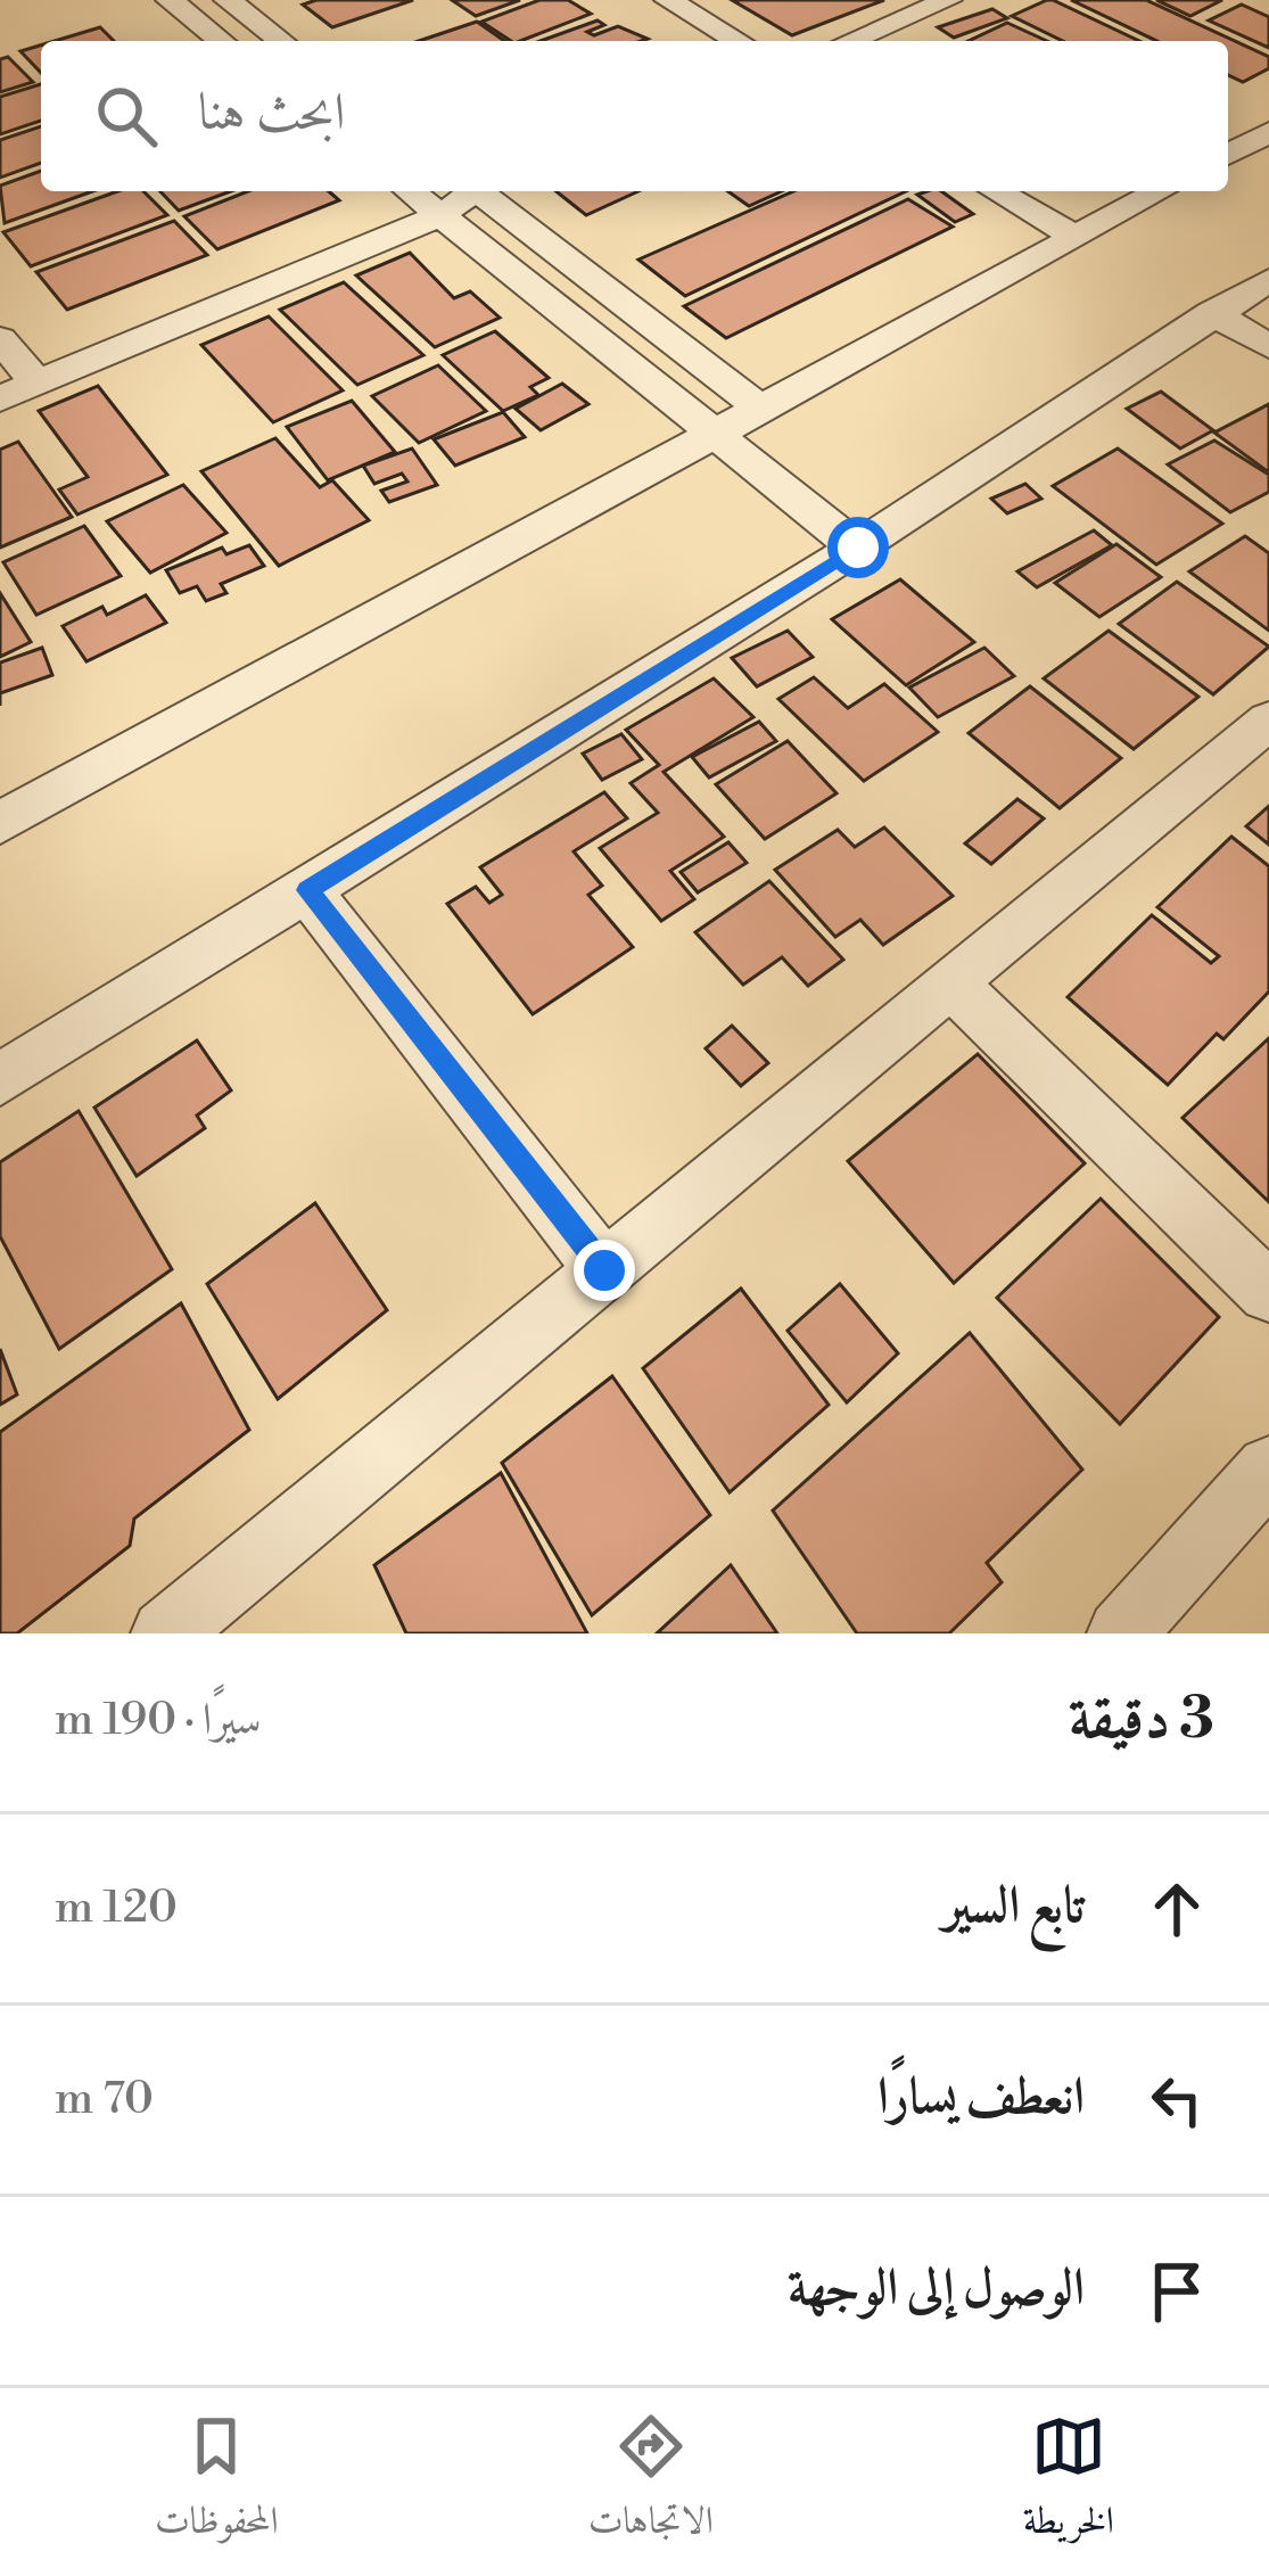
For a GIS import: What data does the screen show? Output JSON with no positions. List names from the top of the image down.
{
  "page": {
    "search": "ابحث هنا",
    "heading": ["3 دقيقة", "سيرًا · 190 m"],
    "list": [
      ["تابع السير", "120 m"],
      ["انعطف يسارًا", "70 m"],
      "الوصول إلى الوجهة"
    ],
    "nav": ["الخريطة", "الاتجاهات", "المحفوظات"]
  }
}
